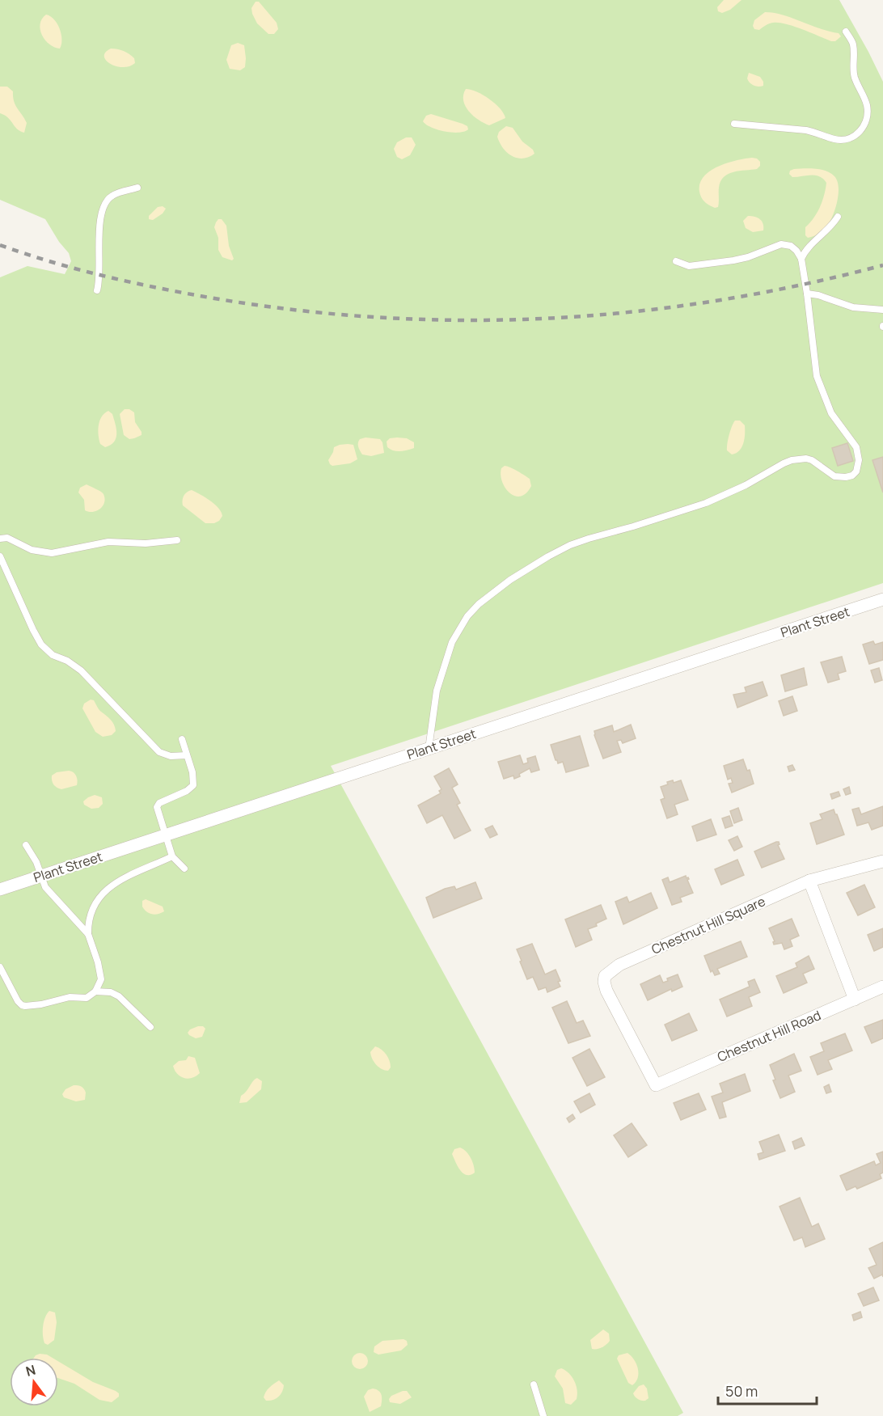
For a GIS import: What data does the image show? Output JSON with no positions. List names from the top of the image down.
{
  "streets": {
    "street": ["Plant Street", "Chestnut Hill Square", "Chestnut Hill Road"]
  },
  "crossings": [
    ["Chestnut Hill Square", "Chestnut Hill Road"]
  ],
  "scale_bar": "50 m",
  "north": "top"
}
